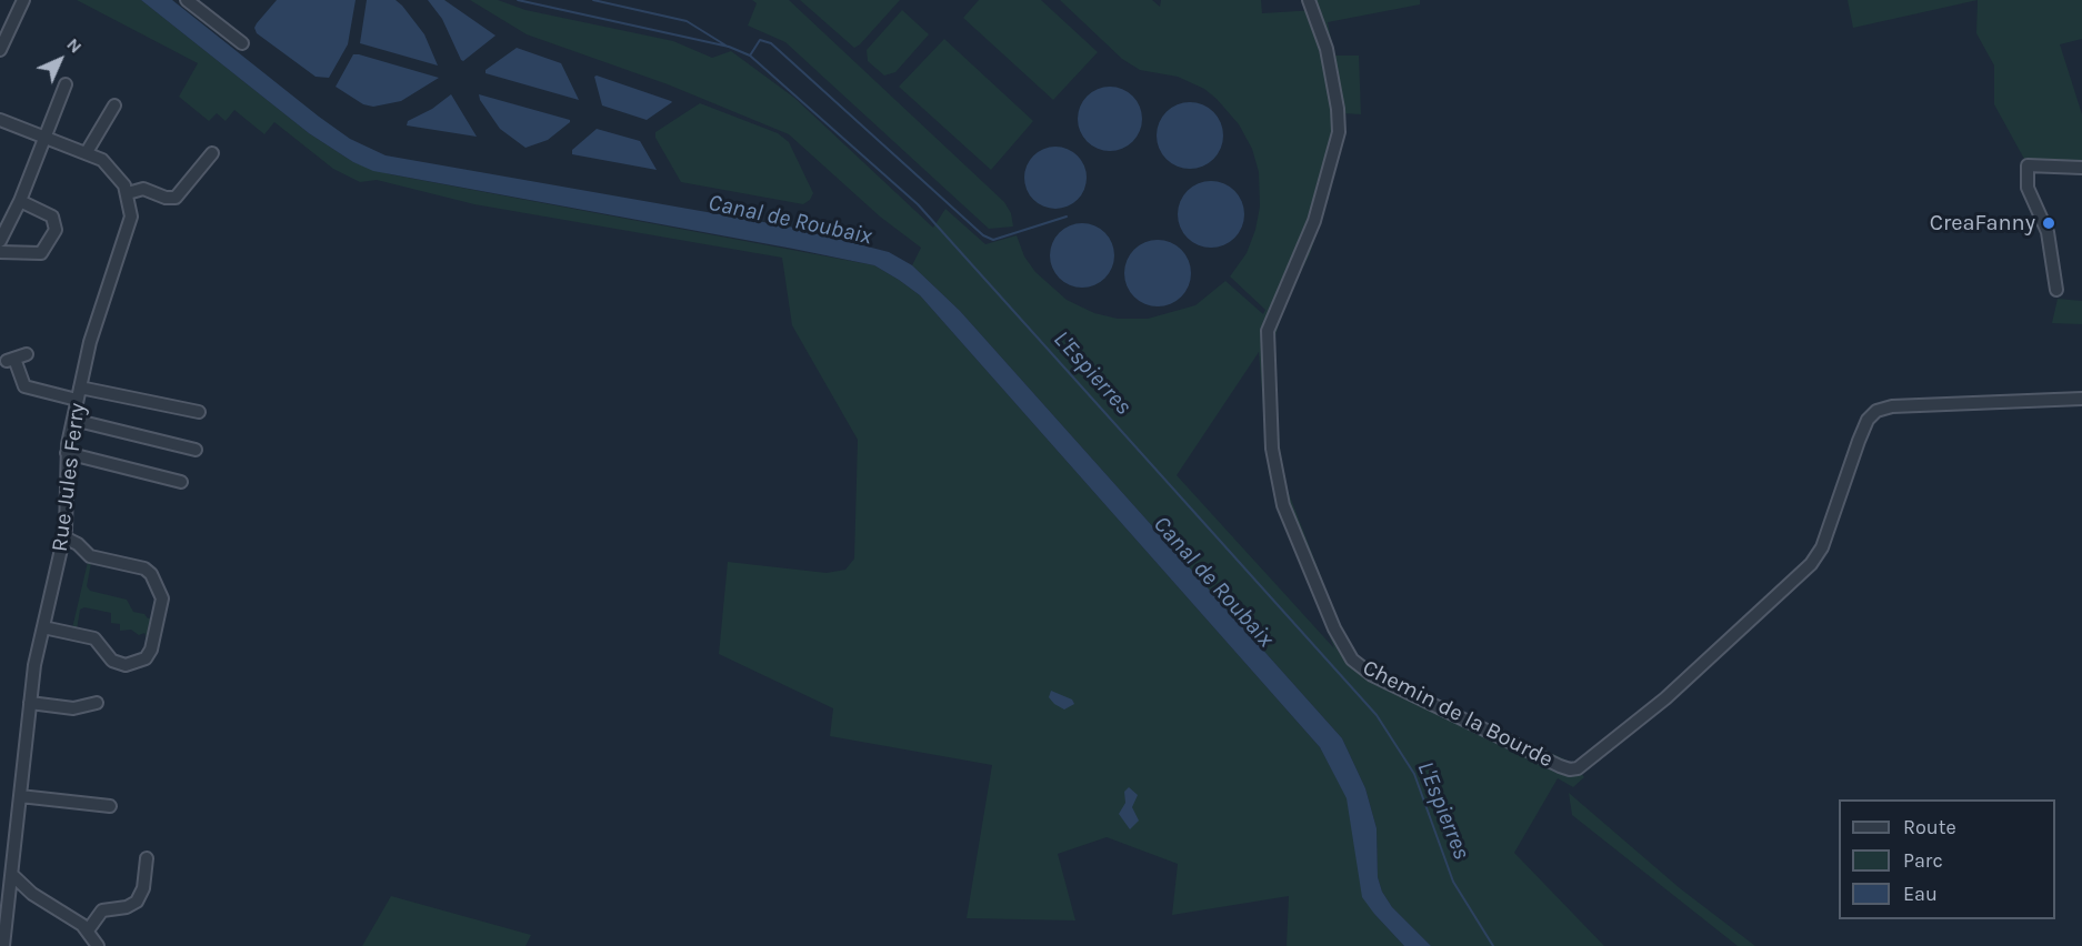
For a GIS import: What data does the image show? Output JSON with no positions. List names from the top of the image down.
{
  "streets": {
    "street": ["Rue Jules Ferry", "Chemin de la Bourde"]
  },
  "water": ["Canal de Roubaix", "L'Espierres"],
  "places": ["CreaFanny"],
  "legend": ["Route", "Parc", "Eau"],
  "north": "top right"
}
